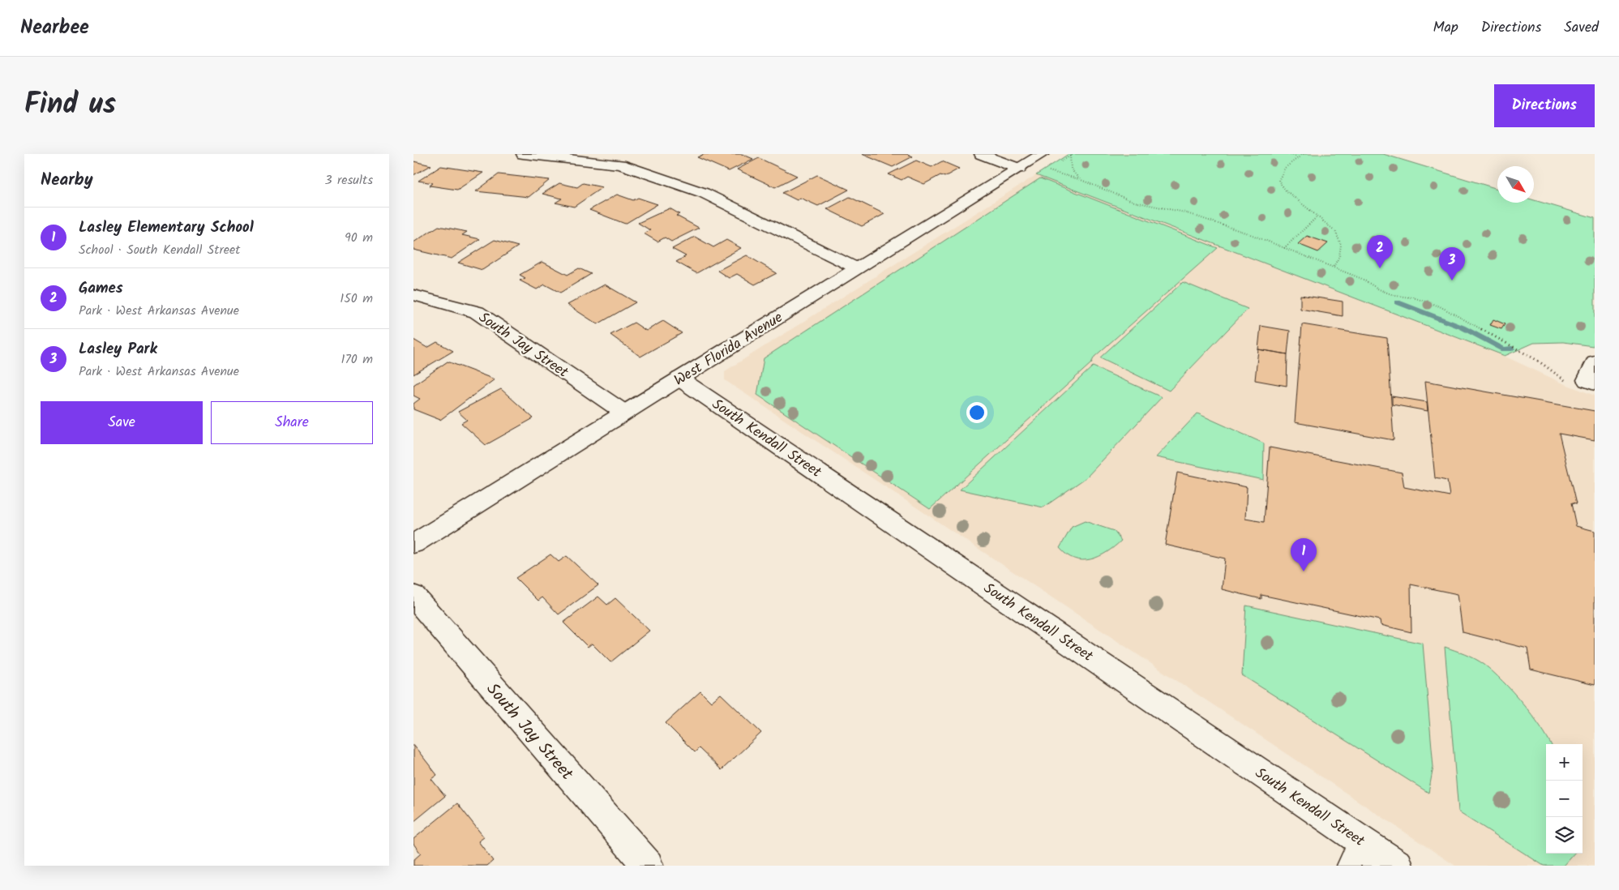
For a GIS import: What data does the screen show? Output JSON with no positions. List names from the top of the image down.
{
  "streets": {
    "street": ["South Jay Street", "West Florida Avenue", "South Kendall Street"]
  },
  "crossings": [
    ["South Jay Street", "West Florida Avenue"],
    ["West Florida Avenue", "South Kendall Street"]
  ],
  "north": "bottom right",
  "page": {
    "header": "Nearbee",
    "nav": ["Map", "Directions", "Saved"],
    "title": "Find us",
    "buttons": [
      "Directions",
      ["Save", "Share"]
    ],
    "heading": ["Nearby", "3 results"],
    "list": [
      {
        "mark": "1",
        "name": "Lasley Elementary School",
        "note": "School · South Kendall Street",
        "value": "90 m"
      },
      {
        "mark": "2",
        "name": "Games",
        "note": "Park · West Arkansas Avenue",
        "value": "150 m"
      },
      {
        "mark": "3",
        "name": "Lasley Park",
        "note": "Park · West Arkansas Avenue",
        "value": "170 m"
      }
    ],
    "pins": ["2", "3", "1"],
    "map_buttons": ["+", "−"]
  }
}
